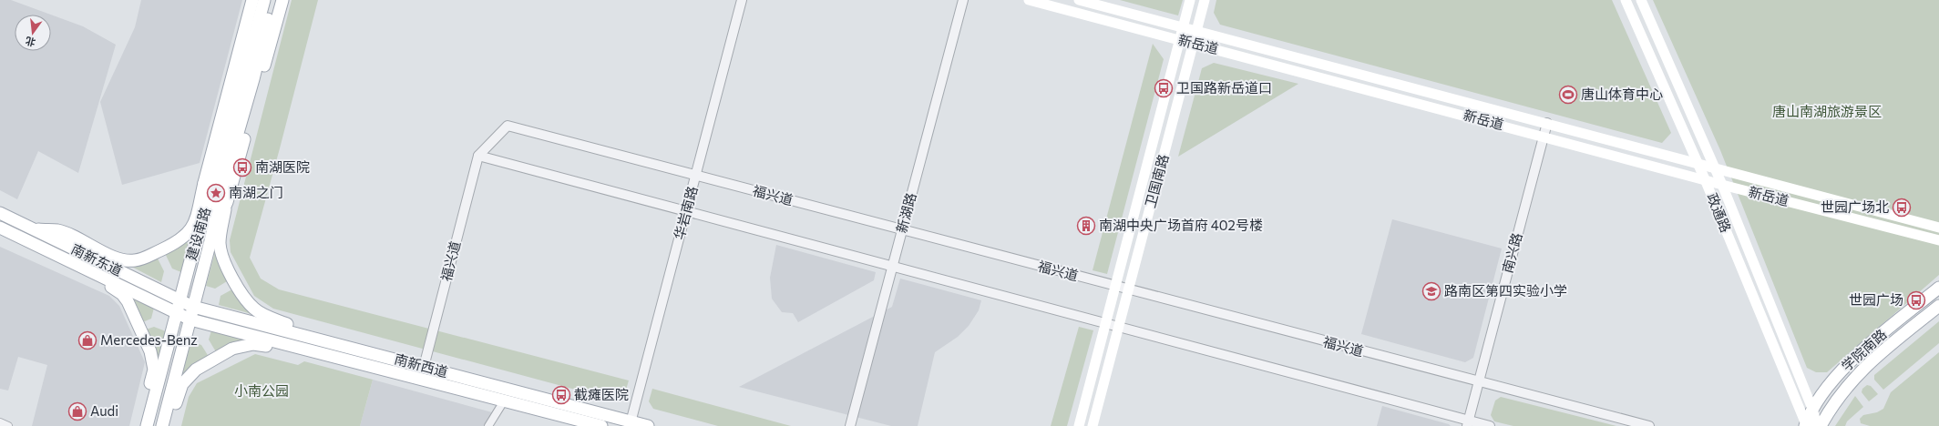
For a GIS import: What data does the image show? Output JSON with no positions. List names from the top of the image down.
{
  "streets": {
    "main road": [
      "新岳道",
      "卫国南路",
      "政通路",
      "建设南路",
      "南新东道",
      "学院南路",
      "南新西道"
    ],
    "street": [
      "福兴道",
      "华岩南路",
      "新湖路",
      "南兴路"
    ]
  },
  "crossings": [
    ["新岳道", "卫国南路"],
    ["新岳道", "政通路"],
    ["新岳道", "南兴路"],
    ["卫国南路", "福兴道"],
    ["福兴道", "华岩南路"],
    ["福兴道", "新湖路"],
    ["福兴道", "南兴路"],
    ["福兴道", "南新西道"],
    ["华岩南路", "南新西道"],
    ["政通路", "学院南路"],
    ["建设南路", "南新东道"],
    ["建设南路", "南新西道"],
    ["南新东道", "南新西道"]
  ],
  "parks": ["唐山南湖旅游景区", "小南公园"],
  "places": {
    "bus stop": [
      "卫国路新岳道口",
      "南湖医院",
      "世园广场北",
      "世园广场",
      "截瘫医院"
    ],
    "sports": ["唐山体育中心"],
    "place": ["南湖之门"],
    "building": ["南湖中央广场首府 402号楼"],
    "school or university": ["路南区第四实验小学"],
    "shop": ["Mercedes-Benz", "Audi"]
  },
  "north": "bottom"
}
